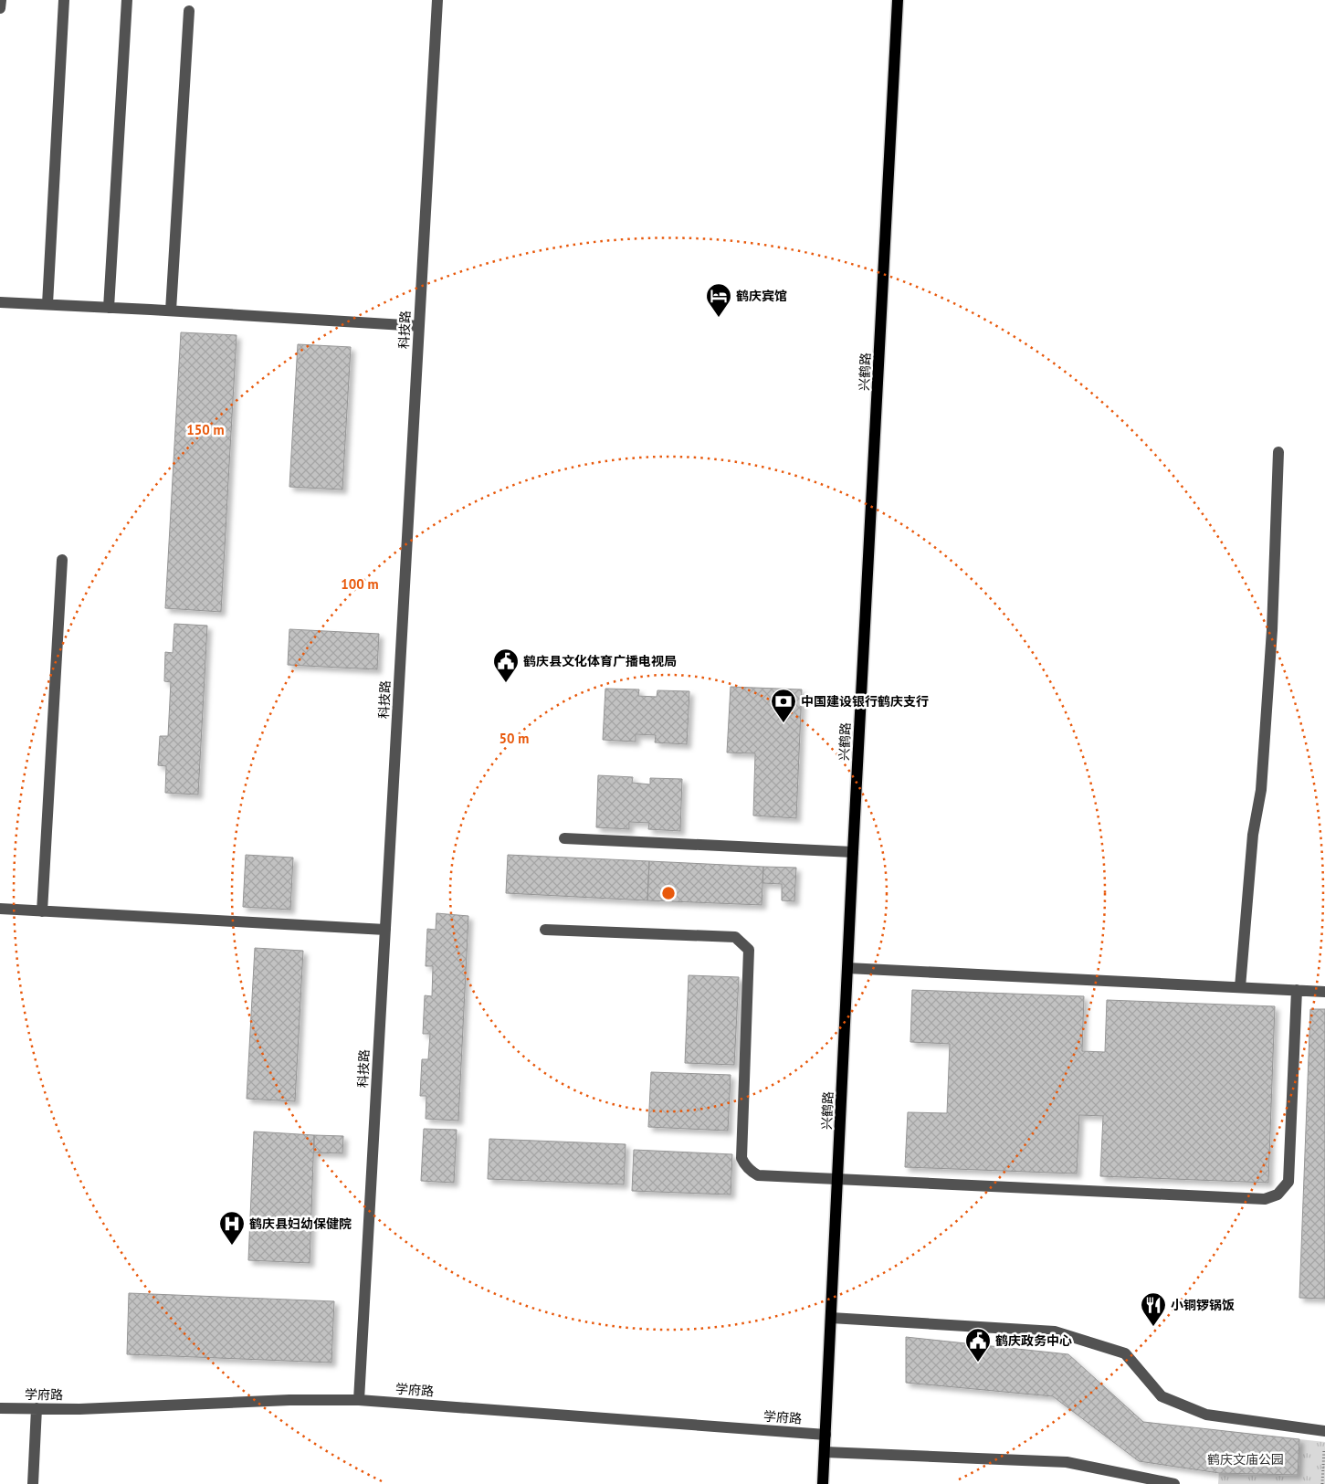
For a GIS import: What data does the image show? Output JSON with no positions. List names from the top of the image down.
{
  "streets": {
    "main road": ["兴鹤路"],
    "street": ["科技路", "学府路"]
  },
  "crossings": [
    ["科技路", "学府路"],
    ["兴鹤路", "学府路"]
  ],
  "parks": ["鹤庆文庙公园"],
  "places": {
    "hotel": ["鹤庆宾馆"],
    "public building": ["鹤庆县文化体育广播电视局", "鹤庆政务中心"],
    "bank": ["中国建设银行鹤庆支行"],
    "hospital": ["鹤庆县妇幼保健院"],
    "restaurant": ["小铜锣锅饭"]
  },
  "rings": ["150 m", "100 m", "50 m"]
}
